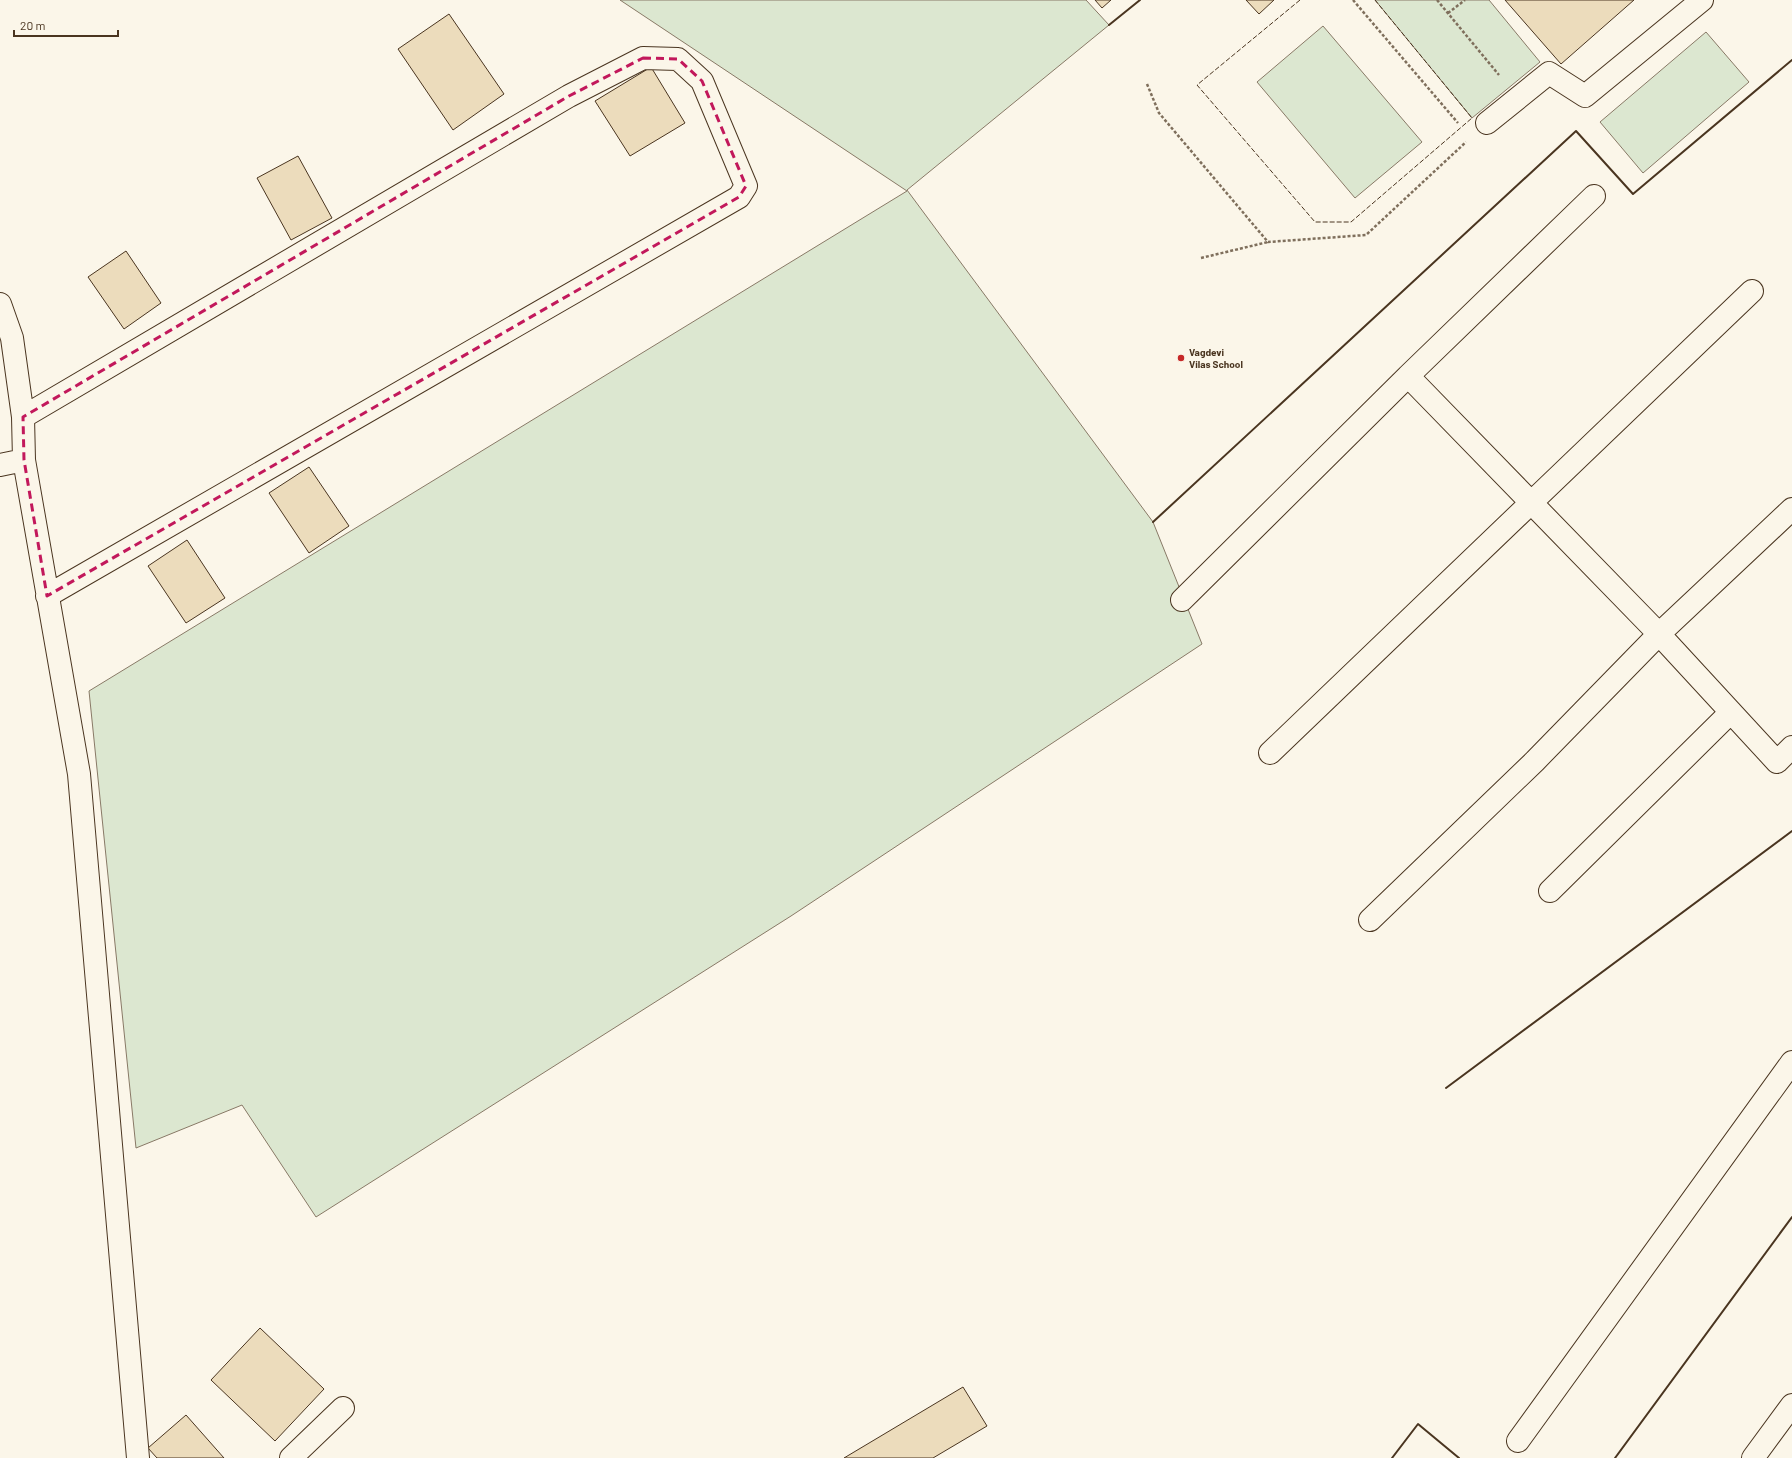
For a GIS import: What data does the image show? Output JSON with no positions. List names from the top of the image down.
{
  "places": ["Vagdevi Vilas School"],
  "scale_bar": "20 m"
}
